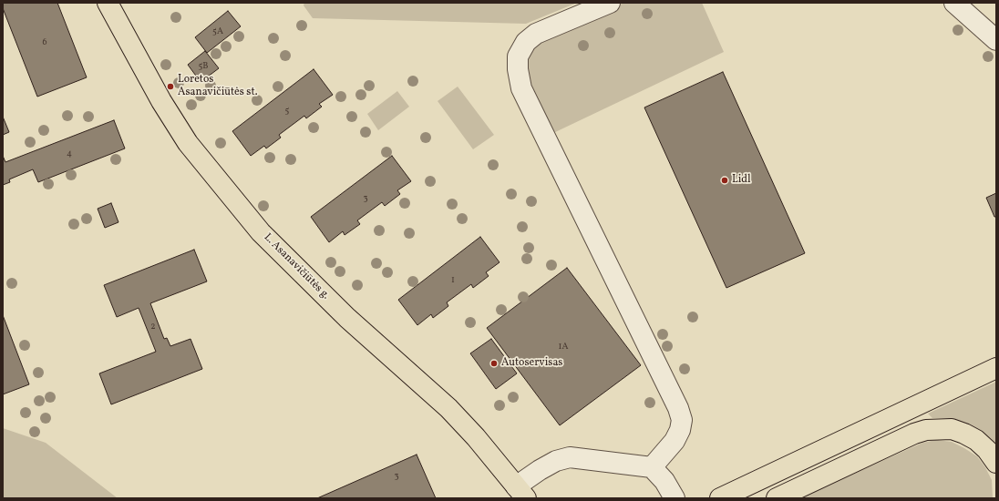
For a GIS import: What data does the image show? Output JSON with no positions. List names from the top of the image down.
{
  "streets": {
    "main road": ["L. Asanavičiūtės g."]
  },
  "places": ["Loretos Asanavičiūtės st.", "Lidl", "Autoservisas"],
  "house_numbers": [
    "5A",
    "6",
    "5B",
    "5",
    "4",
    "3",
    "1",
    "2",
    "1A",
    "3"
  ]
}
